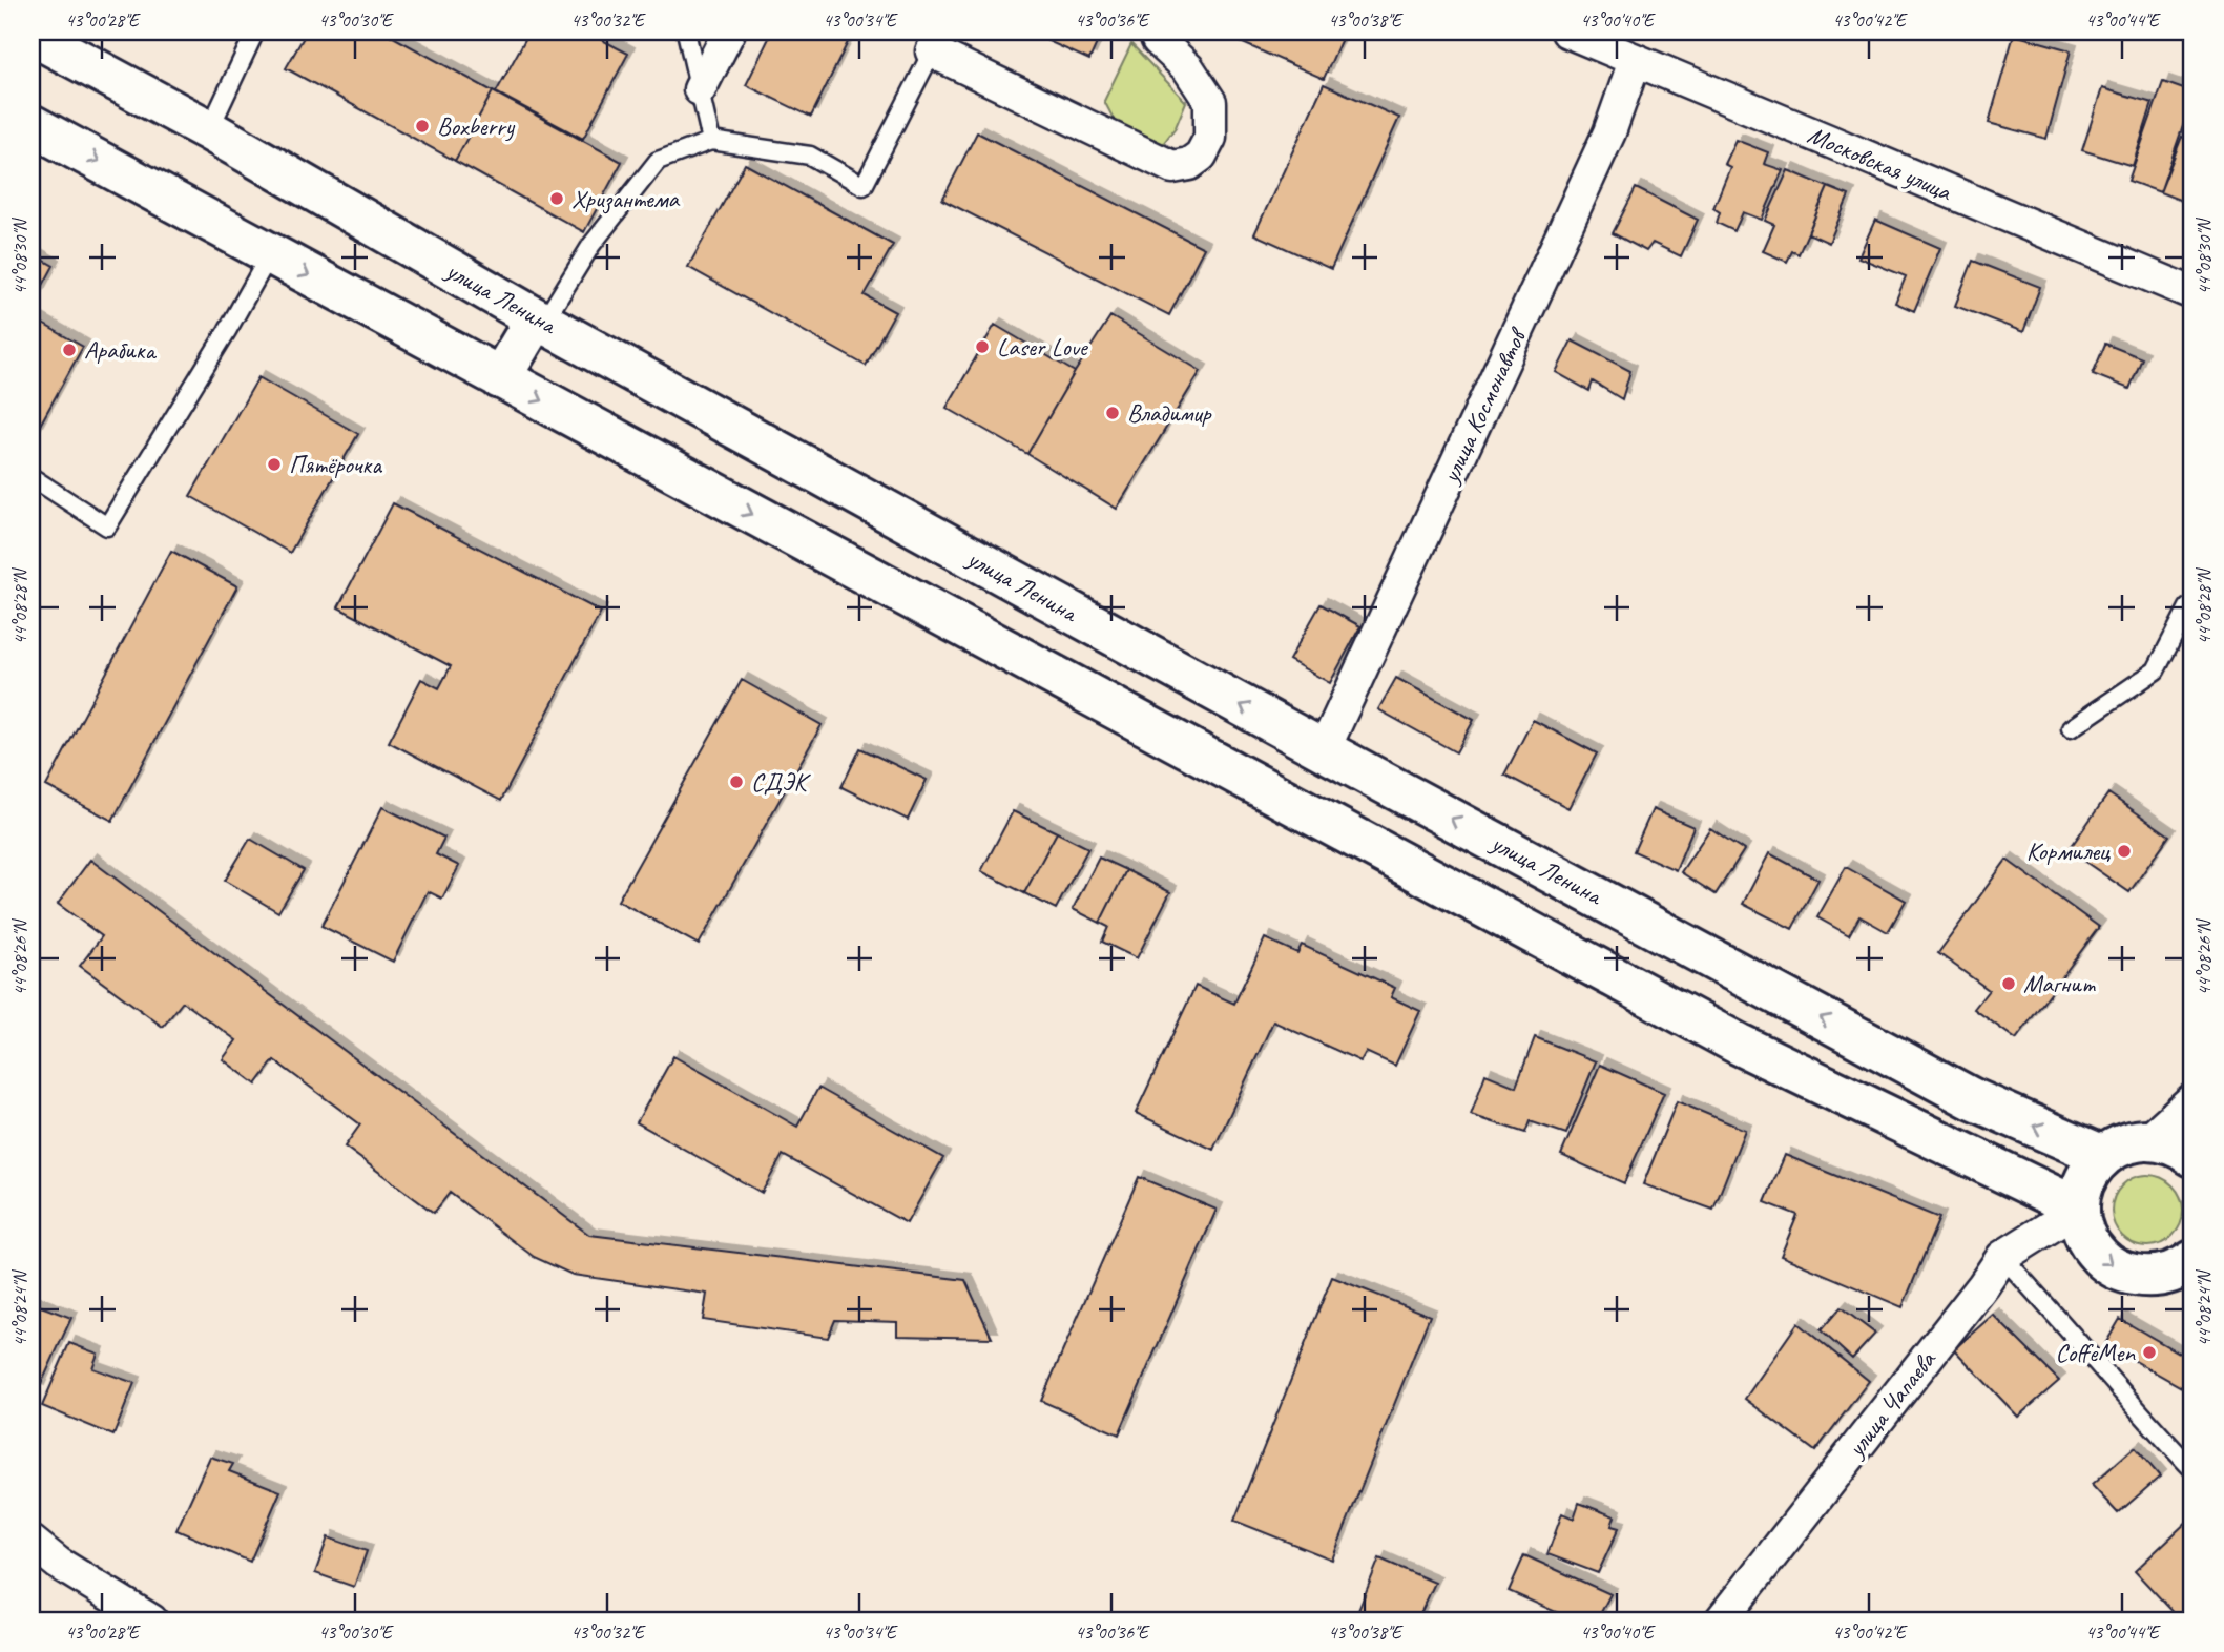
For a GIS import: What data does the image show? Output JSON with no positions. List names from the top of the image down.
{
  "streets": {
    "main road": ["улица Ленина"],
    "street": ["Московская улица", "улица Космонавтов", "улица Чапаева"]
  },
  "crossings": [
    ["Московская улица", "улица Космонавтов"],
    ["улица Ленина", "улица Космонавтов"]
  ],
  "places": [
    "Boxberry",
    "Хризантема",
    "Laser Love",
    "Арабика",
    "Владимир",
    "Пятёрочка",
    "СДЭК",
    "Кормилец",
    "Магнит",
    "CoffeMen"
  ],
  "coordinates": [
    "43°00'28\"E",
    "43°00'30\"E",
    "43°00'32\"E",
    "43°00'34\"E",
    "43°00'36\"E",
    "43°00'38\"E",
    "43°00'40\"E",
    "43°00'42\"E",
    "43°00'44\"E",
    "44°08'30\"N",
    "44°08'28\"N",
    "44°08'26\"N",
    "44°08'24\"N"
  ]
}
